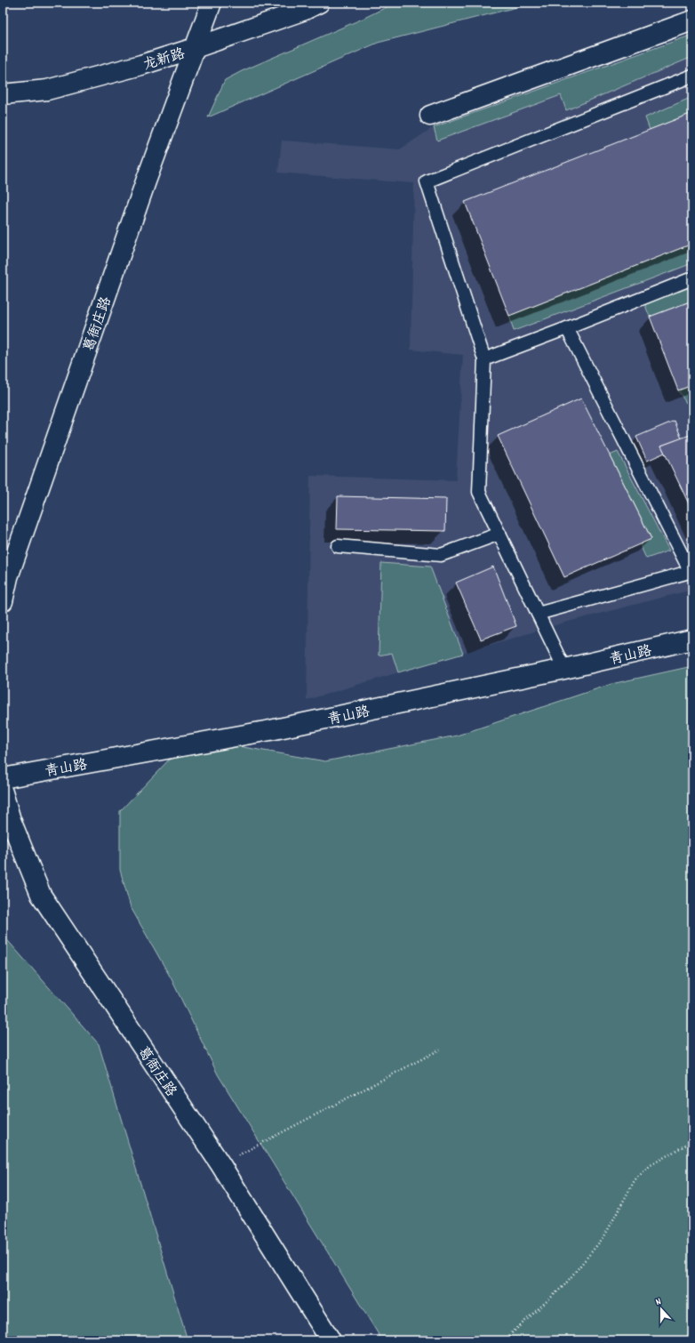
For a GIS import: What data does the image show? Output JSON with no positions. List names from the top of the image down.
{
  "streets": {
    "street": ["龙新路", "葛衙庄路", "青山路"]
  },
  "crossings": [
    ["龙新路", "葛衙庄路"]
  ],
  "north": "top"
}
